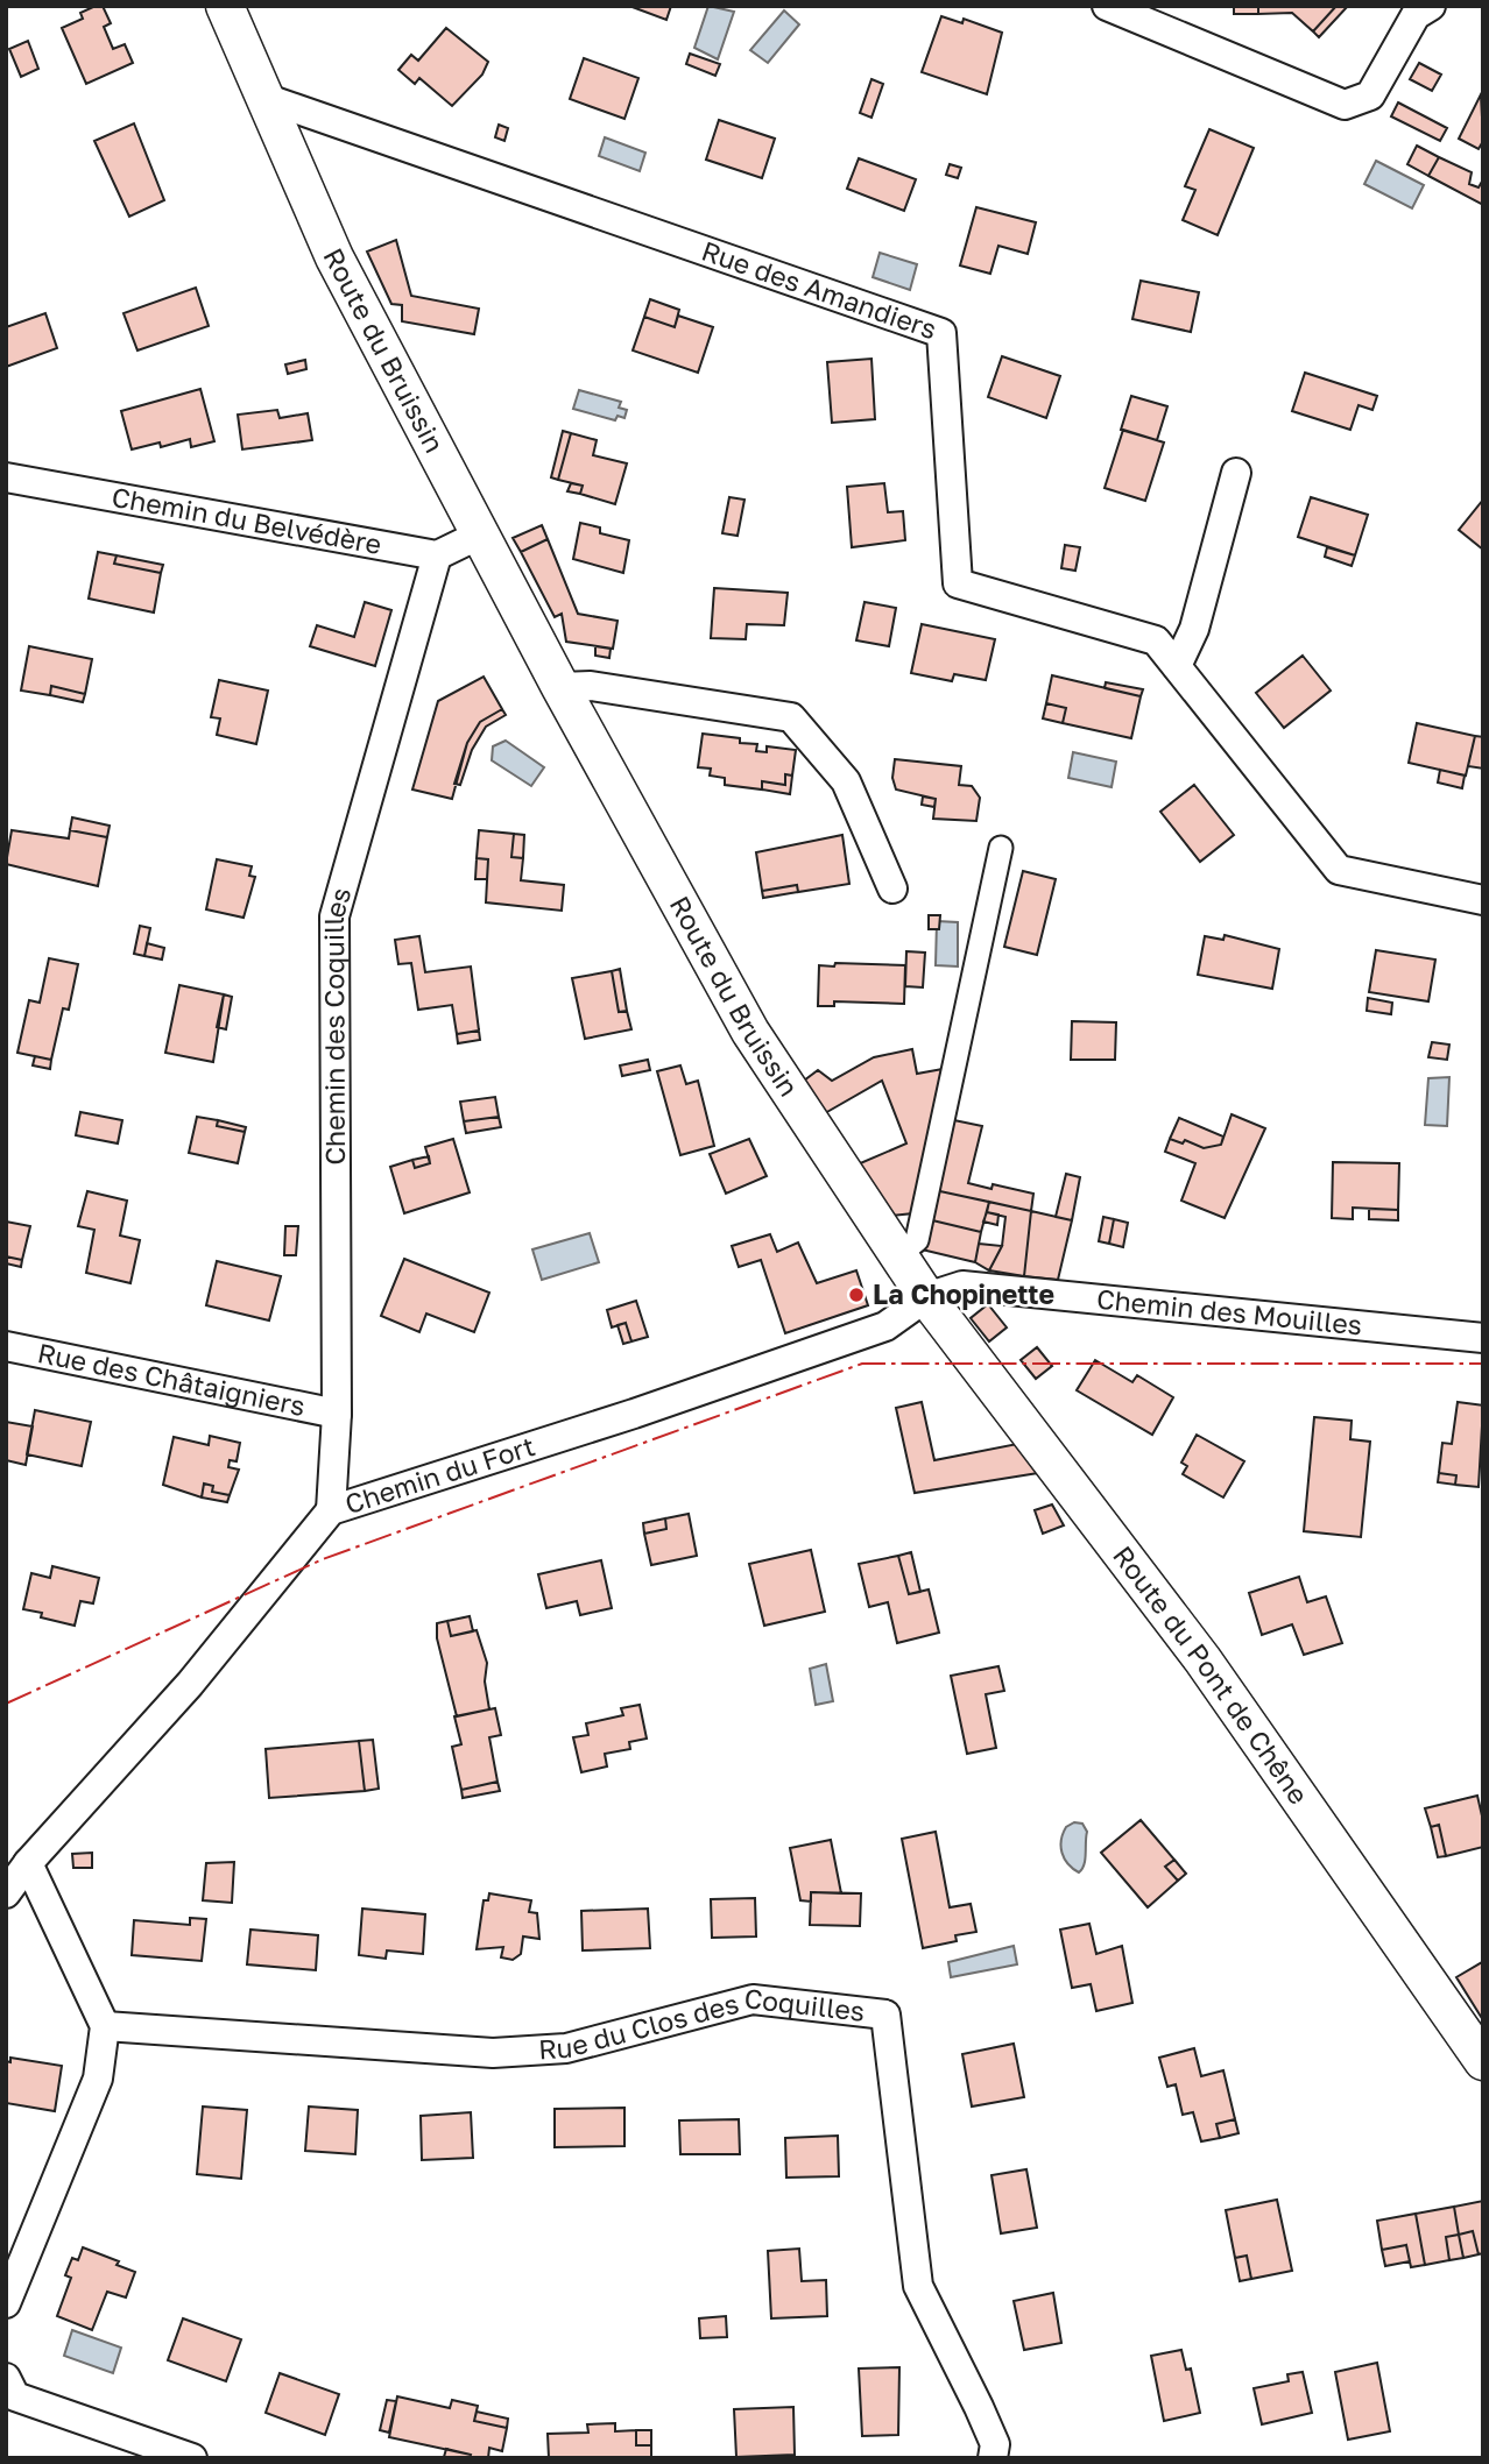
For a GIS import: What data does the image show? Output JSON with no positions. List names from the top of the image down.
{
  "streets": {
    "street": [
      "Rue des Amandiers",
      "Route du Bruissin",
      "Chemin du Belvédère",
      "Chemin des Coquilles",
      "Chemin des Mouilles",
      "Rue des Châtaigniers",
      "Chemin du Fort",
      "Route du Pont de Chêne",
      "Rue du Clos des Coquilles"
    ]
  },
  "crossings": [
    ["Rue des Amandiers", "Route du Bruissin"],
    ["Route du Bruissin", "Chemin des Mouilles"],
    ["Route du Bruissin", "Chemin du Fort"],
    ["Route du Bruissin", "Route du Pont de Chêne"],
    ["Chemin du Belvédère", "Chemin des Coquilles"],
    ["Chemin des Coquilles", "Rue des Châtaigniers"],
    ["Chemin des Coquilles", "Chemin du Fort"],
    ["Chemin des Mouilles", "Chemin du Fort"],
    ["Chemin des Mouilles", "Route du Pont de Chêne"],
    ["Chemin du Fort", "Route du Pont de Chêne"]
  ],
  "places": ["La Chopinette"]
}
